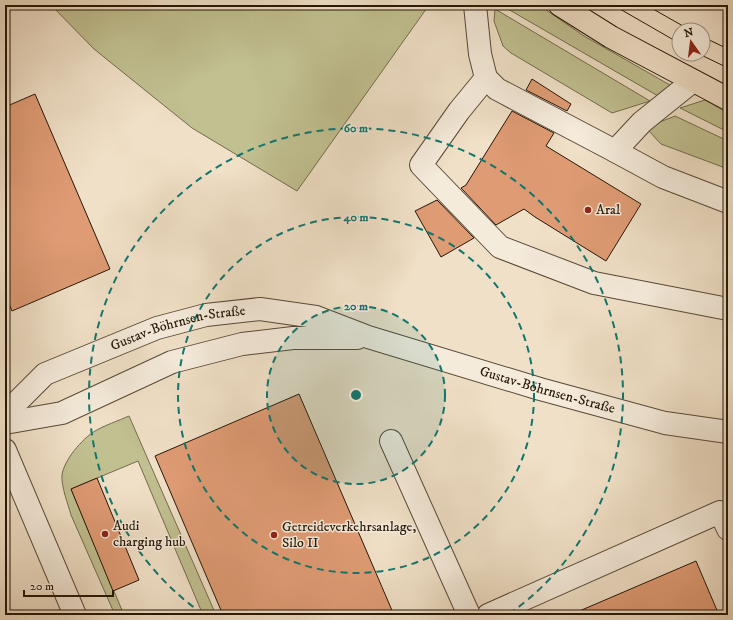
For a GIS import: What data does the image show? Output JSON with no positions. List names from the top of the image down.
{
  "streets": {
    "street": ["Gustav-Böhrnsen-Straße"]
  },
  "places": ["Aral", "Audi charging hub", "Getreideverkehrsanlage, Silo II"],
  "scale_bar": "20 m",
  "north": "top",
  "rings": ["60 m", "40 m", "20 m"]
}
